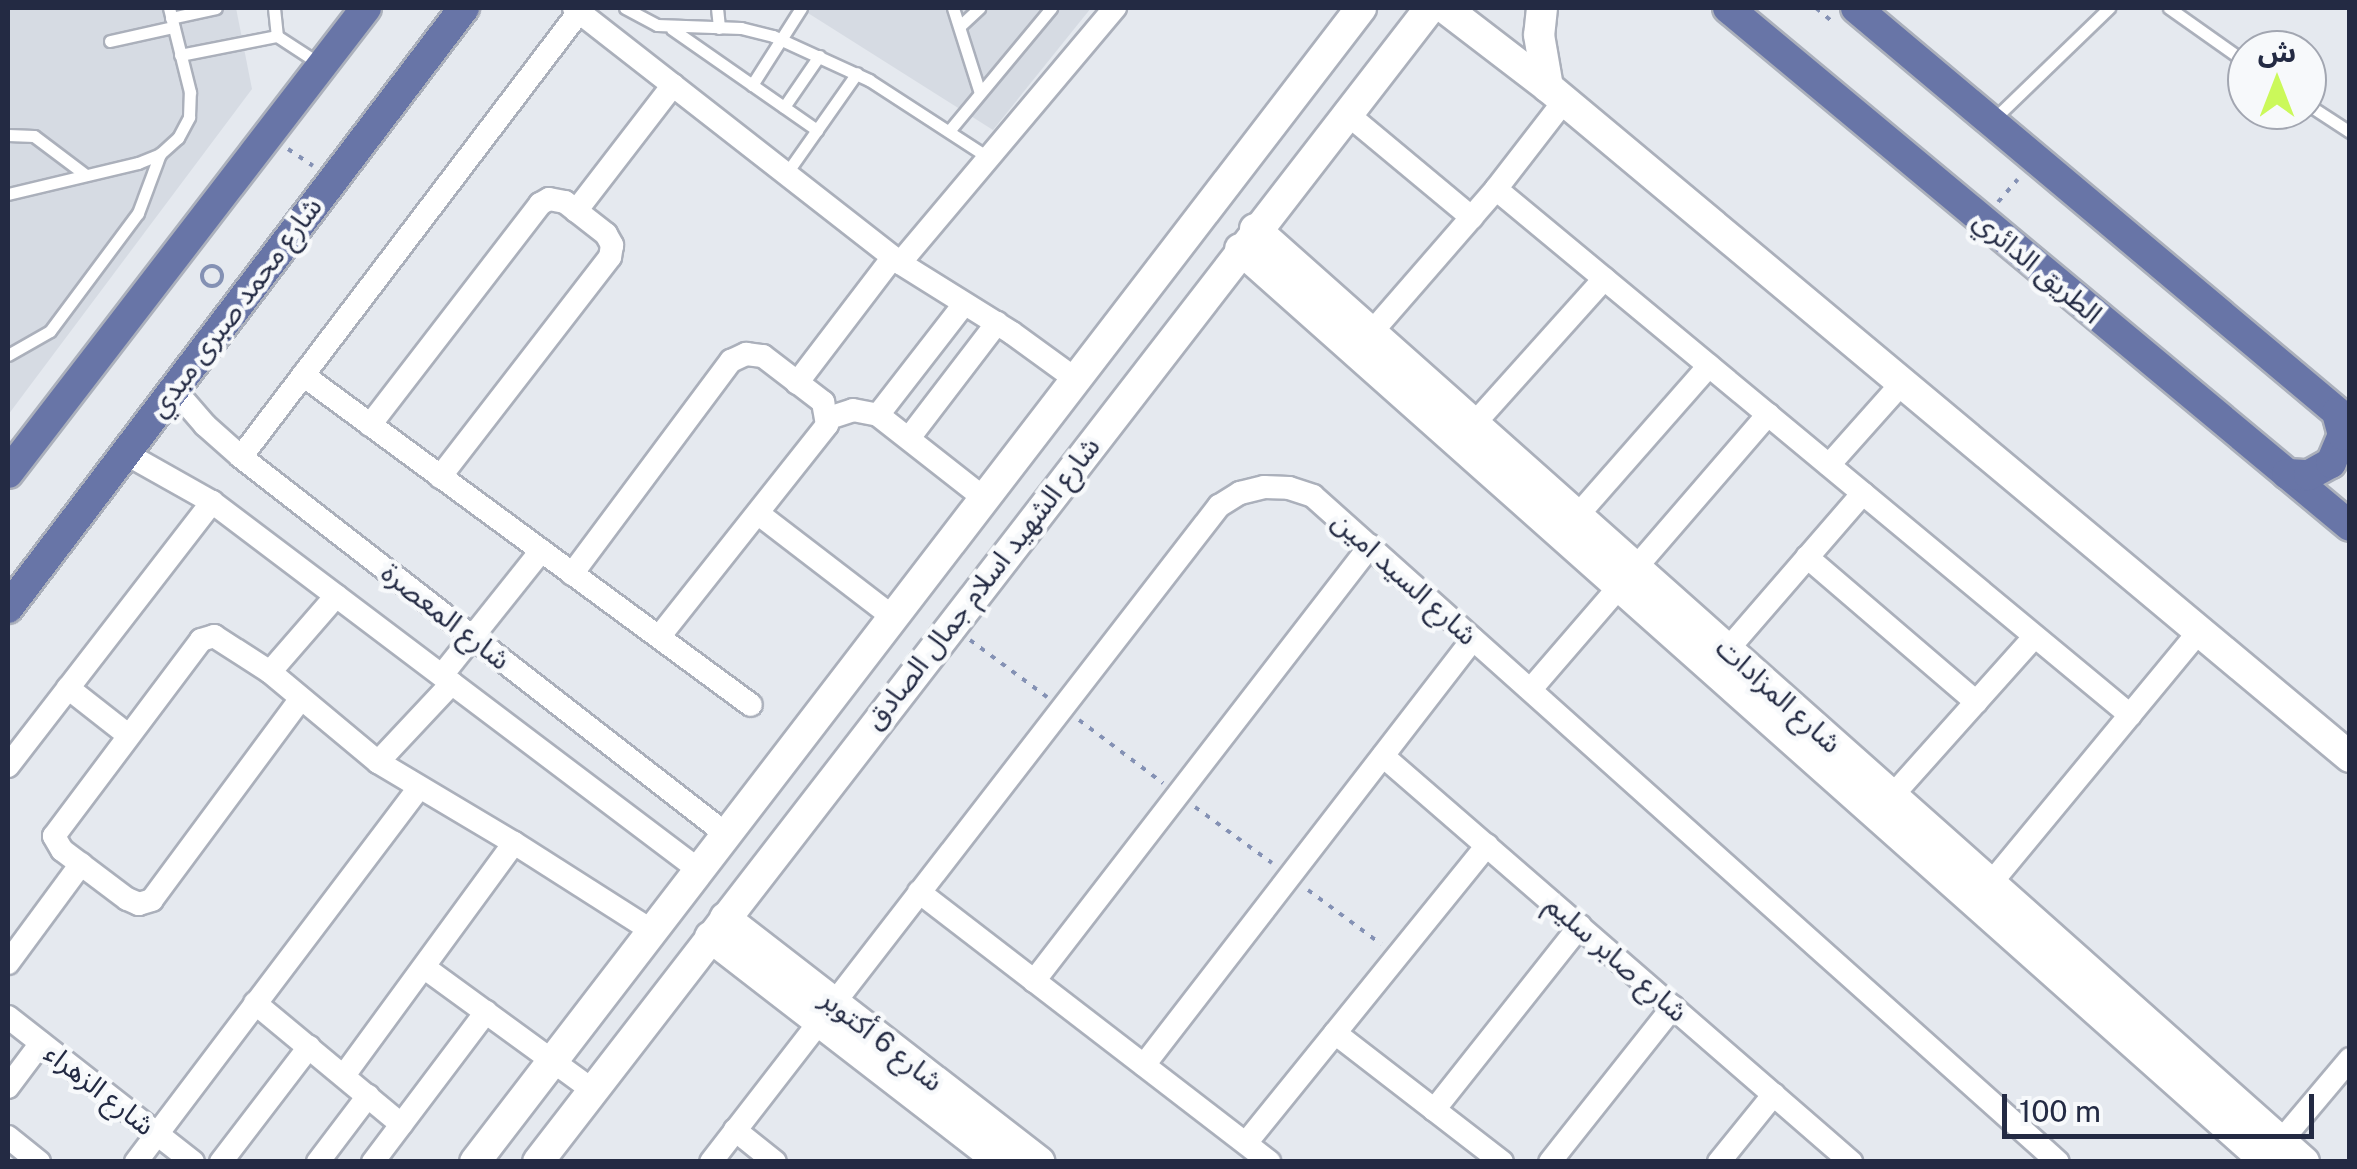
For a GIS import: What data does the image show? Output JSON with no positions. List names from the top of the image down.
{
  "streets": {
    "main road": ["الطريق الدائري", "شارع محمد صبرى مبدي"],
    "street": [
      "شارع السيد امين",
      "شارع الشهيد اسلام جمال الصادق",
      "شارع المعصرة",
      "شارع المزادات",
      "شارع صابر سليم",
      "شارع 6 أكتوبر",
      "شارع الزهراء"
    ]
  },
  "crossings": [
    ["شارع محمد صبرى مبدي", "شارع المعصرة"],
    ["شارع السيد امين", "شارع 6 أكتوبر"],
    ["شارع الشهيد اسلام جمال الصادق", "شارع المعصرة"],
    ["شارع الشهيد اسلام جمال الصادق", "شارع المزادات"],
    ["شارع الشهيد اسلام جمال الصادق", "شارع 6 أكتوبر"]
  ],
  "scale_bar": "100 m",
  "north": "top"
}
